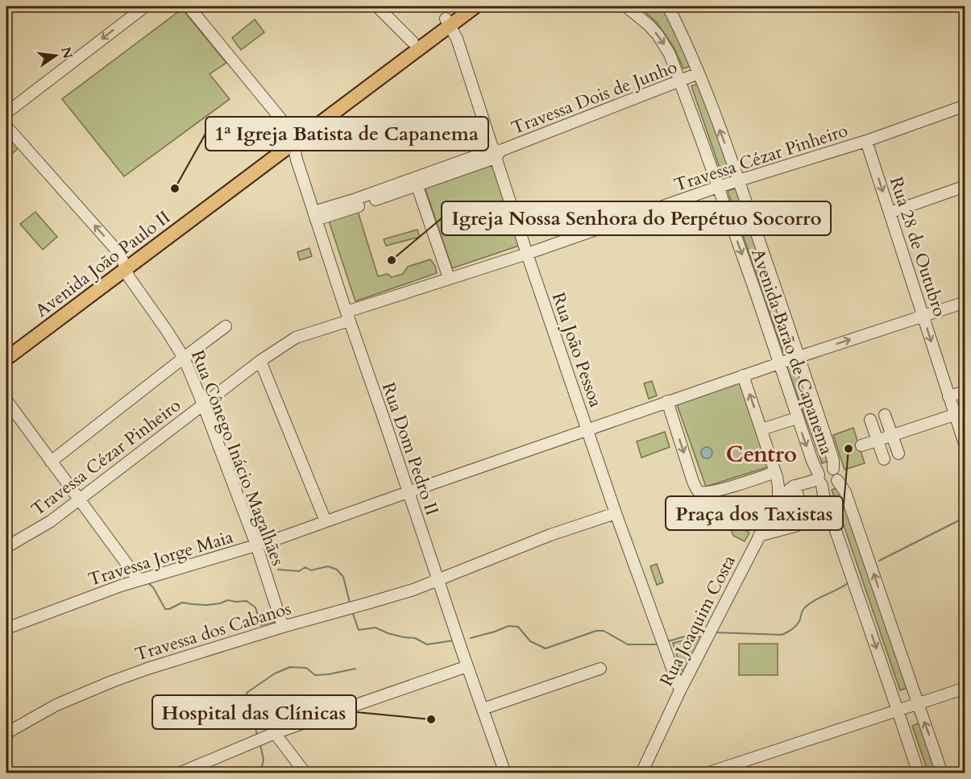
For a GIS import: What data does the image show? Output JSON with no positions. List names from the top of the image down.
{
  "streets": {
    "main road": ["Avenida João Paulo II"],
    "street": [
      "Travessa Dois de Junho",
      "Travessa Cézar Pinheiro",
      "Rua 28 de Outubro",
      "Rua João Pessoa",
      "Avenida Barão de Capanema",
      "Rua Dom Pedro II",
      "Rua Cônego Inácio Magalhães",
      "Travessa Jorge Maia",
      "Rua Joaquim Costa",
      "Travessa dos Cabanos"
    ]
  },
  "crossings": [
    ["Travessa Dois de Junho", "Rua João Pessoa"],
    ["Travessa Dois de Junho", "Avenida Barão de Capanema"],
    ["Travessa Dois de Junho", "Rua Dom Pedro II"],
    ["Travessa Cézar Pinheiro", "Rua 28 de Outubro"],
    ["Travessa Cézar Pinheiro", "Rua João Pessoa"],
    ["Travessa Cézar Pinheiro", "Avenida Barão de Capanema"],
    ["Travessa Cézar Pinheiro", "Rua Dom Pedro II"],
    ["Travessa Cézar Pinheiro", "Rua Cônego Inácio Magalhães"],
    ["Rua 28 de Outubro", "Travessa Jorge Maia"],
    ["Avenida João Paulo II", "Rua João Pessoa"],
    ["Avenida João Paulo II", "Rua Dom Pedro II"],
    ["Avenida João Paulo II", "Rua Cônego Inácio Magalhães"],
    ["Rua João Pessoa", "Travessa Jorge Maia"],
    ["Rua João Pessoa", "Rua Joaquim Costa"],
    ["Rua João Pessoa", "Travessa dos Cabanos"],
    ["Avenida Barão de Capanema", "Travessa Jorge Maia"],
    ["Avenida Barão de Capanema", "Rua Joaquim Costa"],
    ["Rua Dom Pedro II", "Travessa Jorge Maia"],
    ["Rua Dom Pedro II", "Travessa dos Cabanos"],
    ["Rua Cônego Inácio Magalhães", "Travessa Jorge Maia"],
    ["Rua Cônego Inácio Magalhães", "Travessa dos Cabanos"]
  ],
  "one_way": ["Rua 28 de Outubro"],
  "districts": ["Centro"],
  "places": [
    "1ª Igreja Batista de Capanema",
    "Igreja Nossa Senhora do Perpétuo Socorro",
    "Praça dos Taxistas",
    "Hospital das Clínicas"
  ],
  "north": "right"
}
